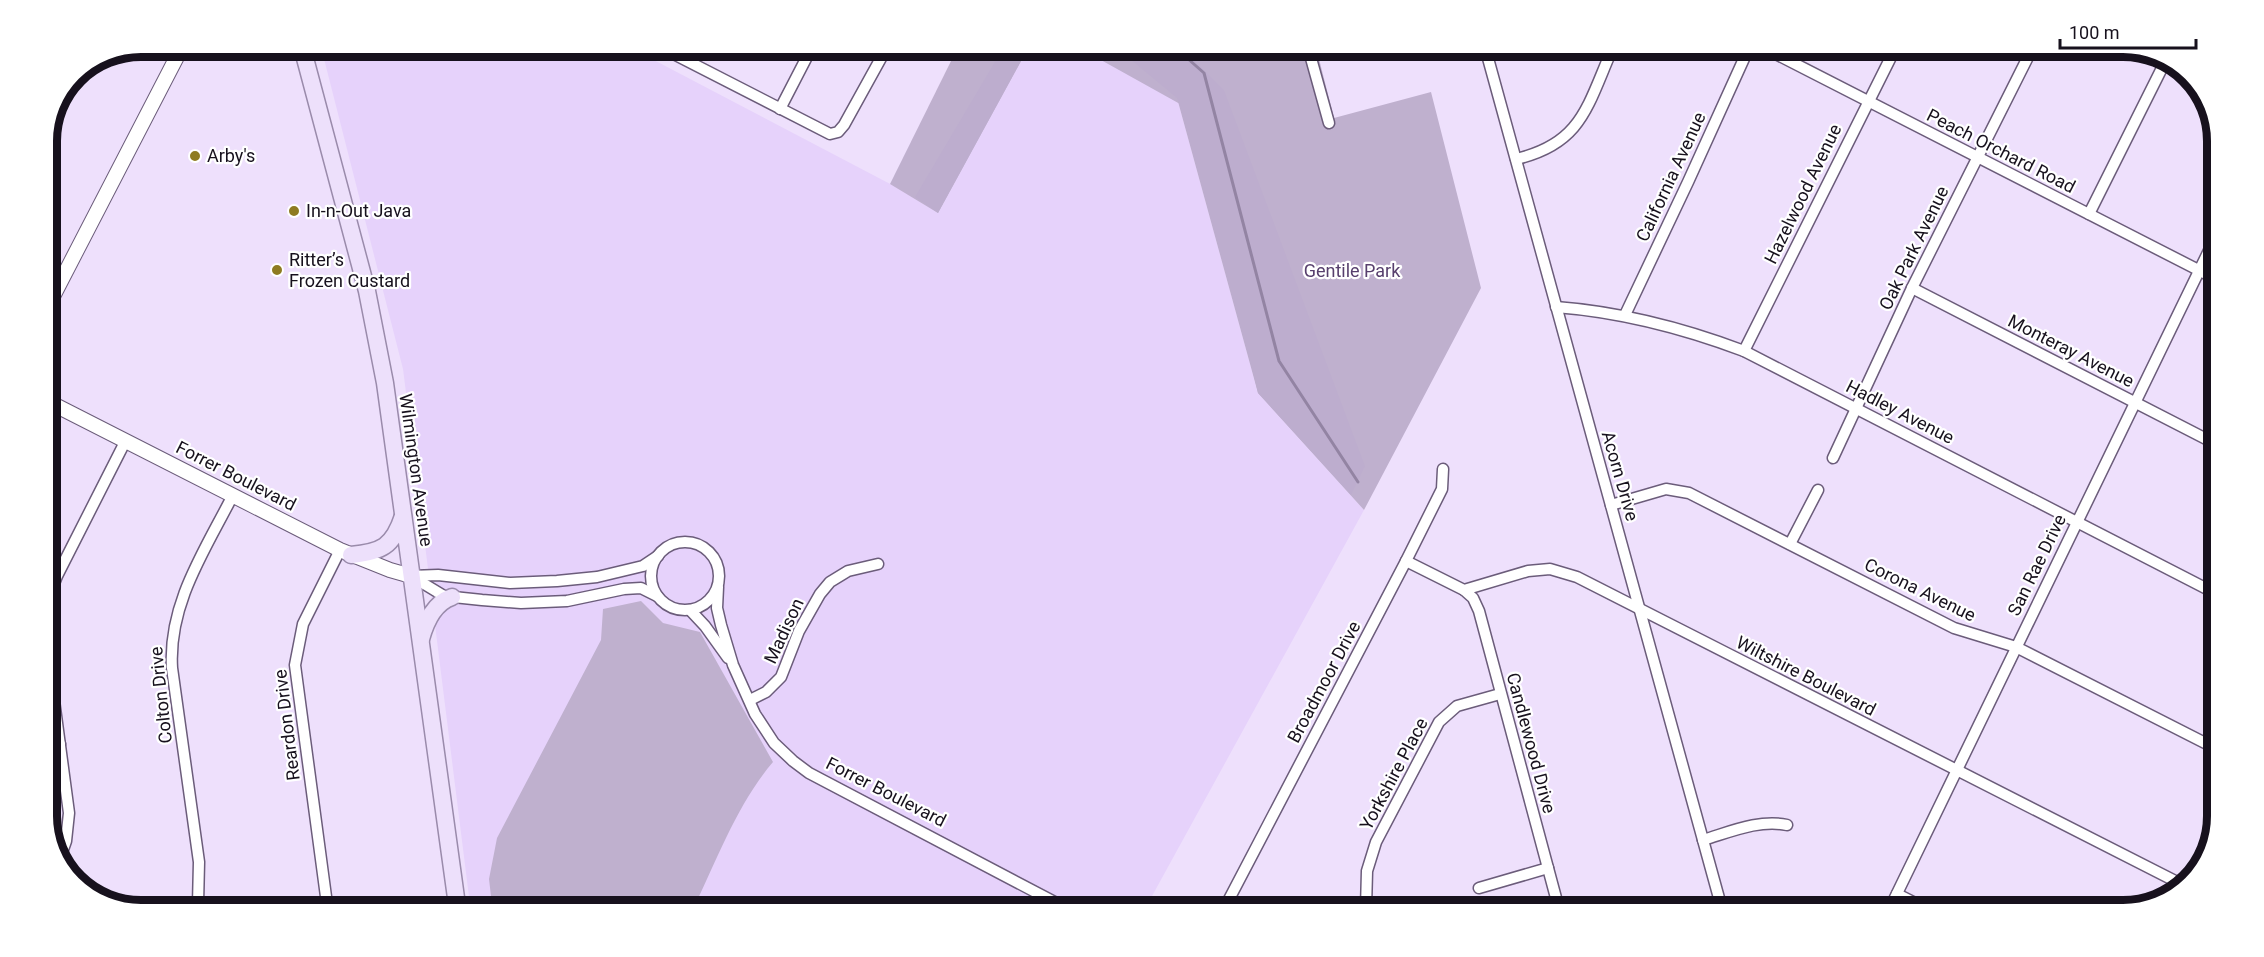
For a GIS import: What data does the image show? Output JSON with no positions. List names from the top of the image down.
{
  "streets": {
    "main road": ["Wilmington Avenue"],
    "street": [
      "Peach Orchard Road",
      "California Avenue",
      "Hazelwood Avenue",
      "Oak Park Avenue",
      "Monteray Avenue",
      "Hadley Avenue",
      "Forrer Boulevard",
      "Acorn Drive",
      "San Rae Drive",
      "Corona Avenue",
      "Madison",
      "Wiltshire Boulevard",
      "Broadmoor Drive",
      "Colton Drive",
      "Reardon Drive",
      "Candlewood Drive",
      "Yorkshire Place"
    ]
  },
  "crossings": [
    ["Peach Orchard Road", "Hazelwood Avenue"],
    ["Peach Orchard Road", "Oak Park Avenue"],
    ["Peach Orchard Road", "San Rae Drive"],
    ["California Avenue", "Hadley Avenue"],
    ["Hazelwood Avenue", "Hadley Avenue"],
    ["Oak Park Avenue", "Monteray Avenue"],
    ["Oak Park Avenue", "Hadley Avenue"],
    ["Monteray Avenue", "San Rae Drive"],
    ["Hadley Avenue", "Acorn Drive"],
    ["Hadley Avenue", "San Rae Drive"],
    ["Wilmington Avenue", "Forrer Boulevard"],
    ["Forrer Boulevard", "Madison"],
    ["Forrer Boulevard", "Colton Drive"],
    ["Forrer Boulevard", "Reardon Drive"],
    ["Acorn Drive", "Corona Avenue"],
    ["Acorn Drive", "Wiltshire Boulevard"],
    ["San Rae Drive", "Corona Avenue"],
    ["San Rae Drive", "Wiltshire Boulevard"],
    ["Wiltshire Boulevard", "Candlewood Drive"],
    ["Candlewood Drive", "Yorkshire Place"]
  ],
  "parks": ["Gentile Park"],
  "places": ["Arby's", "In-n-Out Java", "Ritter’s Frozen Custard"],
  "scale_bar": "100 m"
}
